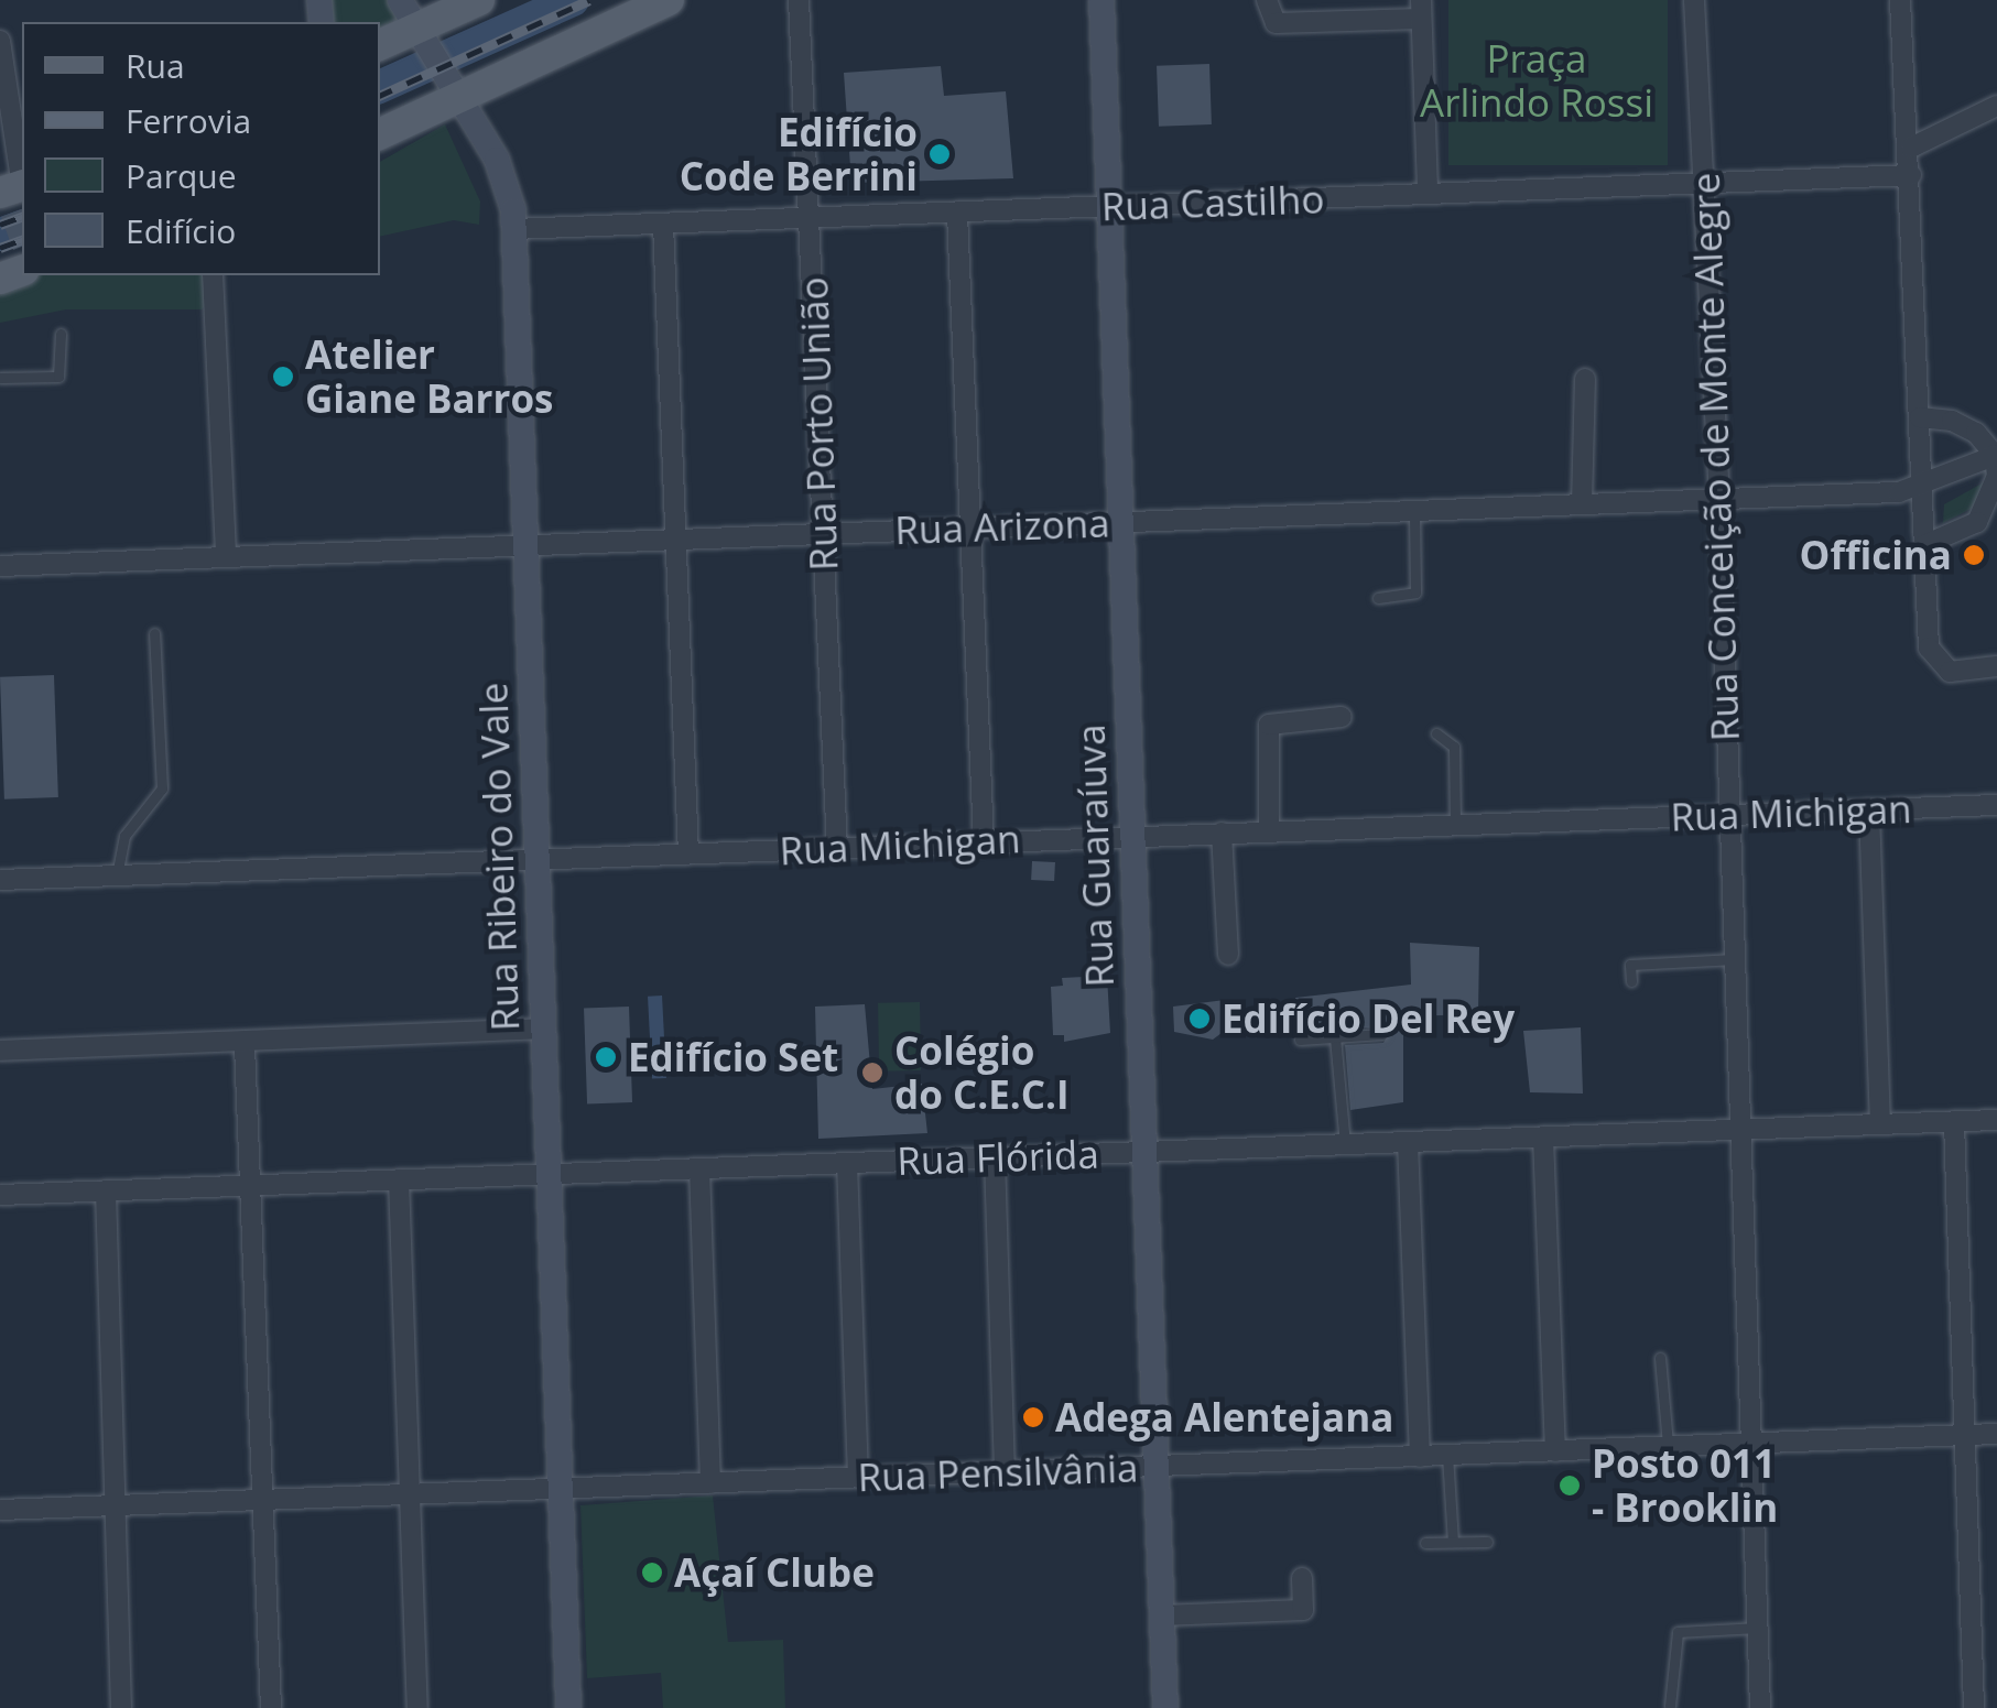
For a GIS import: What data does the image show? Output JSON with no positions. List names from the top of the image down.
{
  "streets": {
    "street": [
      "Rua Castilho",
      "Rua Porto União",
      "Rua Conceição de Monte Alegre",
      "Rua Arizona",
      "Rua Michigan",
      "Rua Guaraíuva",
      "Rua Ribeiro do Vale",
      "Rua Flórida",
      "Rua Pensilvânia"
    ]
  },
  "crossings": [
    ["Rua Castilho", "Rua Porto União"],
    ["Rua Castilho", "Rua Conceição de Monte Alegre"],
    ["Rua Castilho", "Rua Guaraíuva"],
    ["Rua Castilho", "Rua Ribeiro do Vale"],
    ["Rua Porto União", "Rua Arizona"],
    ["Rua Porto União", "Rua Michigan"],
    ["Rua Conceição de Monte Alegre", "Rua Arizona"],
    ["Rua Conceição de Monte Alegre", "Rua Michigan"],
    ["Rua Conceição de Monte Alegre", "Rua Flórida"],
    ["Rua Conceição de Monte Alegre", "Rua Pensilvânia"],
    ["Rua Arizona", "Rua Guaraíuva"],
    ["Rua Arizona", "Rua Ribeiro do Vale"],
    ["Rua Michigan", "Rua Guaraíuva"],
    ["Rua Michigan", "Rua Ribeiro do Vale"],
    ["Rua Guaraíuva", "Rua Flórida"],
    ["Rua Guaraíuva", "Rua Pensilvânia"],
    ["Rua Ribeiro do Vale", "Rua Flórida"],
    ["Rua Ribeiro do Vale", "Rua Pensilvânia"]
  ],
  "parks": ["Praça Arlindo Rossi"],
  "places": [
    "Edifício Code Berrini",
    "Atelier Giane Barros",
    "Officina",
    "Edifício Del Rey",
    "Edifício Set",
    "Colégio do C.E.C.I",
    "Adega Alentejana",
    "Posto 011 - Brooklin",
    "Açaí Clube"
  ],
  "legend": [
    "Rua",
    "Ferrovia",
    "Parque",
    "Edifício"
  ]
}
